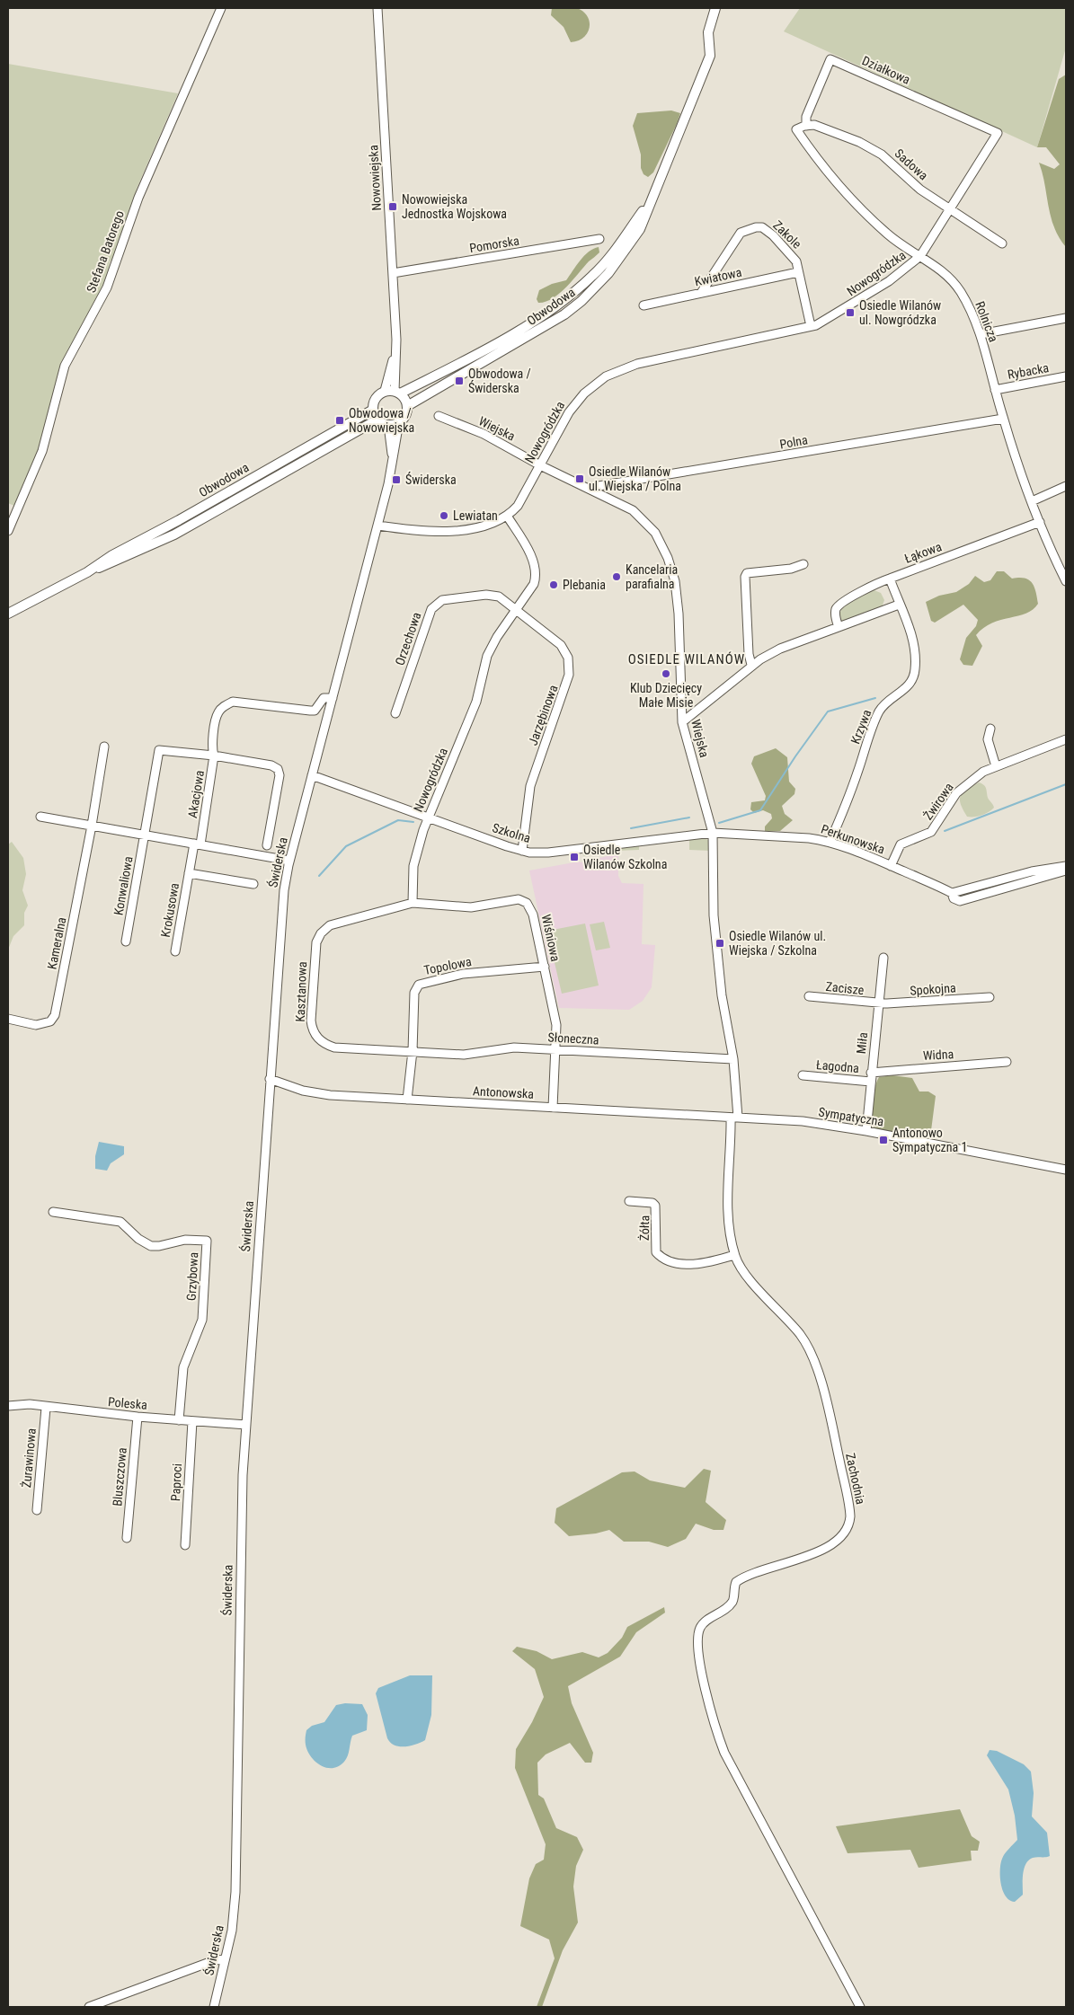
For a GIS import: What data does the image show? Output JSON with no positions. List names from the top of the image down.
{
  "streets": {
    "main road": ["Obwodowa"],
    "street": [
      "Działkowa",
      "Sadowa",
      "Nowowiejska",
      "Zakole",
      "Pomorska",
      "Stefana Batorego",
      "Nowogródzka",
      "Kwiatowa",
      "Rolnicza",
      "Rybacka",
      "Wiejska",
      "Polna",
      "Łąkowa",
      "Orzechowa",
      "Jarzębinowa",
      "Krzywa",
      "Akacjowa",
      "Żwirowa",
      "Szkolna",
      "Perkunowska",
      "Świderska",
      "Konwaliowa",
      "Krokusowa",
      "Wiśniowa",
      "Kameralna",
      "Topolowa",
      "Zacisze",
      "Spokojna",
      "Kasztanowa",
      "Słoneczna",
      "Miła",
      "Widna",
      "Łagodna",
      "Antonowska",
      "Sympatyczna",
      "Żółta",
      "Grzybowa",
      "Poleska",
      "Żurawinowa",
      "Bluszczowa",
      "Zachodnia",
      "Paproci"
    ]
  },
  "crossings": [
    ["Działkowa", "Sadowa"],
    ["Działkowa", "Nowogródzka"],
    ["Działkowa", "Rolnicza"],
    ["Sadowa", "Nowogródzka"],
    ["Sadowa", "Rolnicza"],
    ["Nowowiejska", "Pomorska"],
    ["Nowowiejska", "Obwodowa"],
    ["Nowowiejska", "Świderska"],
    ["Zakole", "Nowogródzka"],
    ["Zakole", "Kwiatowa"],
    ["Nowogródzka", "Rolnicza"],
    ["Nowogródzka", "Wiejska"],
    ["Nowogródzka", "Orzechowa"],
    ["Nowogródzka", "Jarzębinowa"],
    ["Nowogródzka", "Szkolna"],
    ["Nowogródzka", "Wiśniowa"],
    ["Obwodowa", "Świderska"],
    ["Rolnicza", "Rybacka"],
    ["Rolnicza", "Polna"],
    ["Rolnicza", "Łąkowa"],
    ["Wiejska", "Polna"],
    ["Wiejska", "Szkolna"],
    ["Wiejska", "Perkunowska"],
    ["Wiejska", "Słoneczna"],
    ["Wiejska", "Antonowska"],
    ["Wiejska", "Sympatyczna"],
    ["Wiejska", "Zachodnia"],
    ["Łąkowa", "Krzywa"],
    ["Orzechowa", "Jarzębinowa"],
    ["Jarzębinowa", "Szkolna"],
    ["Krzywa", "Perkunowska"],
    ["Akacjowa", "Konwaliowa"],
    ["Akacjowa", "Krokusowa"],
    ["Żwirowa", "Perkunowska"],
    ["Szkolna", "Perkunowska"],
    ["Szkolna", "Świderska"],
    ["Świderska", "Antonowska"],
    ["Świderska", "Poleska"],
    ["Wiśniowa", "Topolowa"],
    ["Wiśniowa", "Kasztanowa"],
    ["Wiśniowa", "Słoneczna"],
    ["Wiśniowa", "Antonowska"],
    ["Topolowa", "Kasztanowa"],
    ["Topolowa", "Słoneczna"],
    ["Topolowa", "Antonowska"],
    ["Zacisze", "Spokojna"],
    ["Zacisze", "Miła"],
    ["Spokojna", "Miła"],
    ["Kasztanowa", "Słoneczna"],
    ["Miła", "Widna"],
    ["Miła", "Łagodna"],
    ["Miła", "Sympatyczna"],
    ["Widna", "Łagodna"],
    ["Antonowska", "Sympatyczna"],
    ["Antonowska", "Zachodnia"],
    ["Sympatyczna", "Zachodnia"],
    ["Żółta", "Zachodnia"],
    ["Grzybowa", "Poleska"],
    ["Poleska", "Żurawinowa"],
    ["Poleska", "Bluszczowa"],
    ["Poleska", "Paproci"]
  ],
  "districts": ["OSIEDLE WILANÓW"],
  "places": {
    "transit": [
      "Nowowiejska Jednostka Wojskowa",
      "Osiedle Wilanów ul. Nowgródzka",
      "Obwodowa / Świderska",
      "Obwodowa / Nowowiejska",
      "Osiedle Wilanów ul. Wiejska / Polna",
      "Świderska",
      "Osiedle Wilanów Szkolna",
      "Osiedle Wilanów ul. Wiejska / Szkolna",
      "Antonowo Sympatyczna 1"
    ],
    "other": [
      "Lewiatan",
      "Kancelaria parafialna",
      "Plebania",
      "Klub Dziecięcy Małe Misie"
    ]
  }
}
